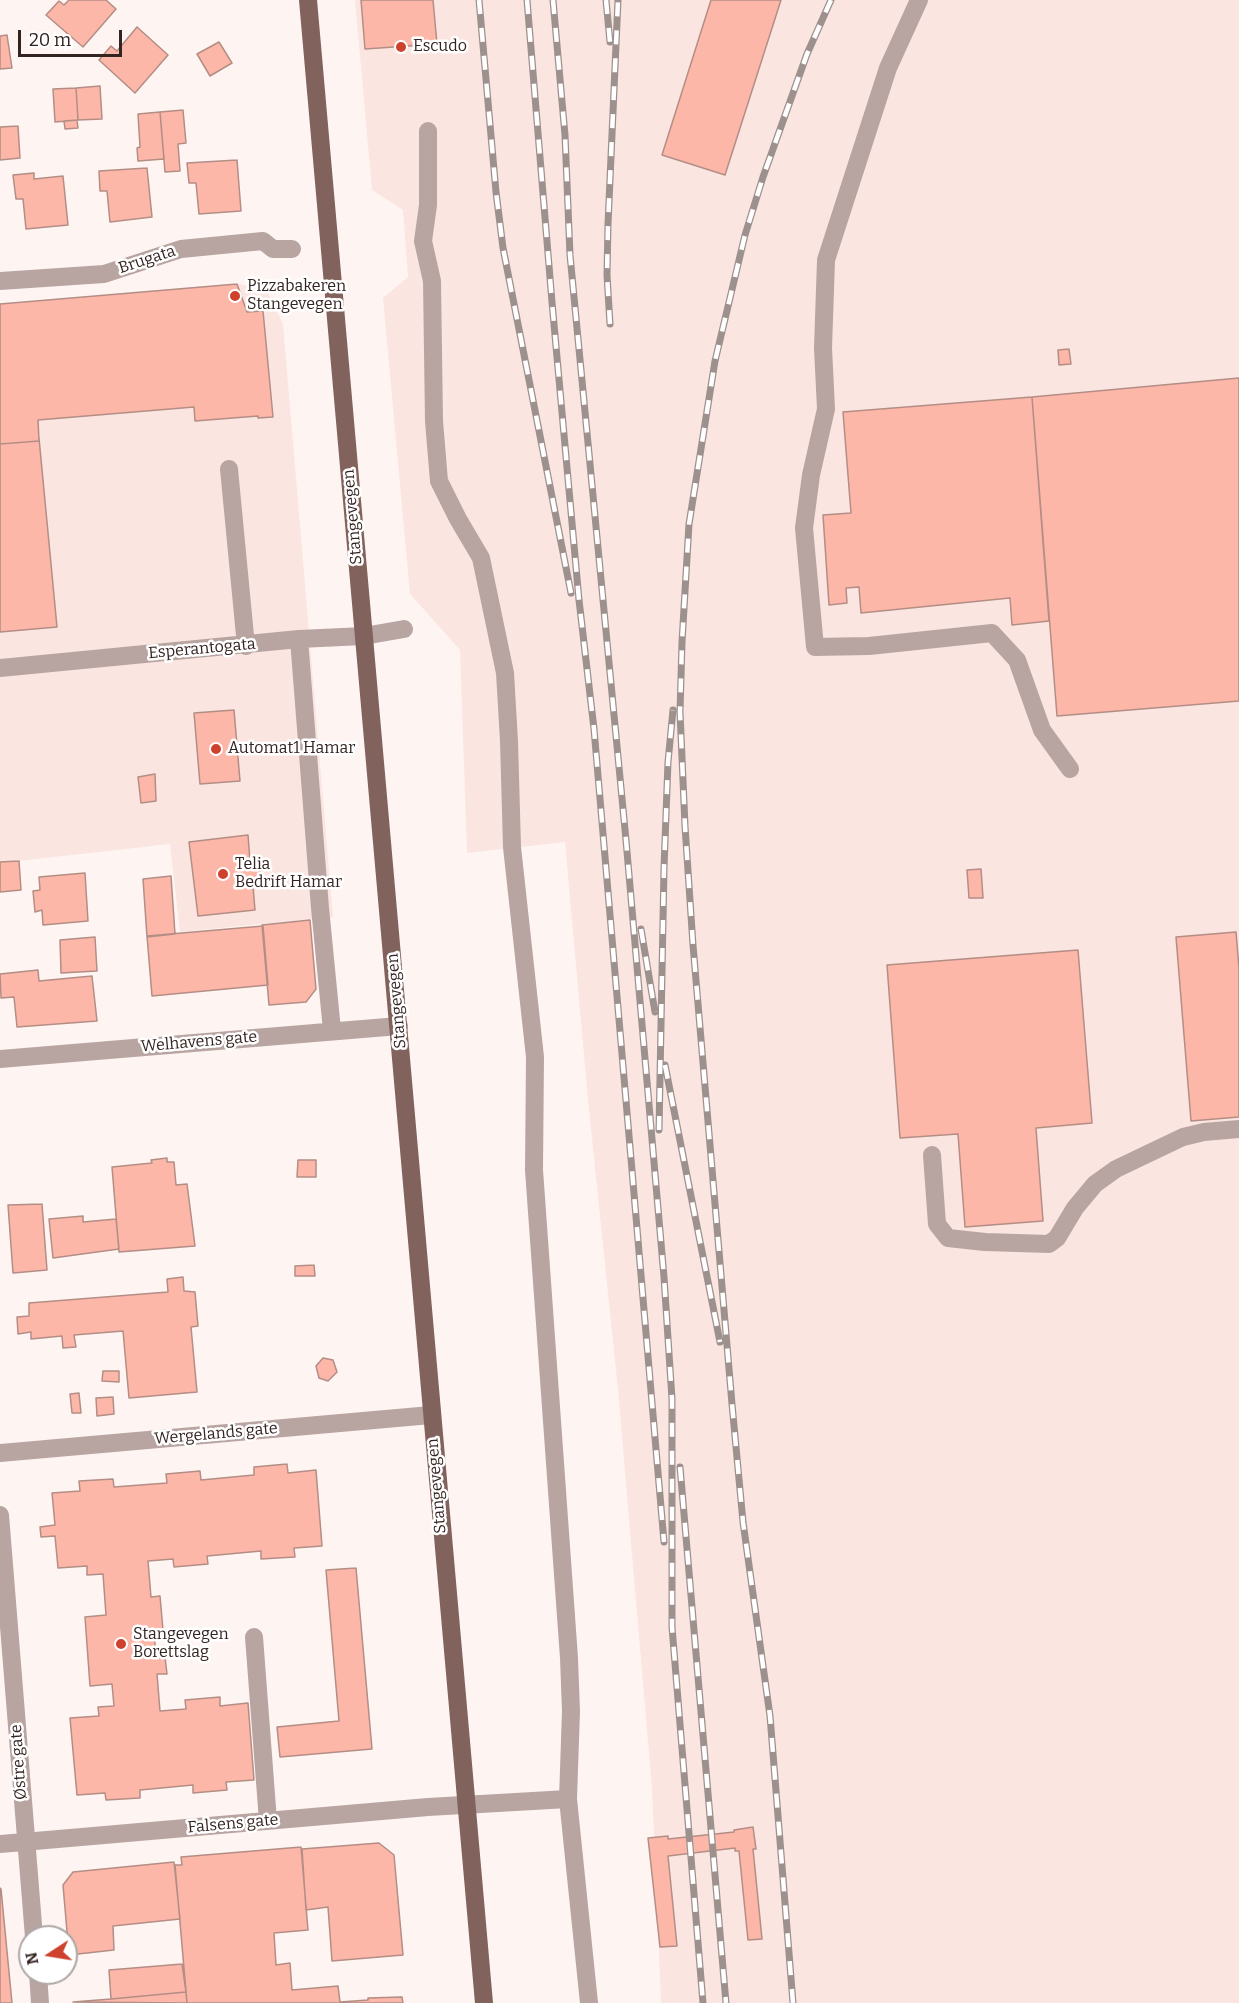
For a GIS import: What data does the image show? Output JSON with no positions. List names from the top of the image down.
{
  "streets": {
    "main road": ["Stangevegen"],
    "street": [
      "Brugata",
      "Esperantogata",
      "Welhavens gate",
      "Wergelands gate",
      "Østre gate",
      "Falsens gate"
    ]
  },
  "crossings": [
    ["Stangevegen", "Esperantogata"],
    ["Stangevegen", "Welhavens gate"],
    ["Stangevegen", "Wergelands gate"],
    ["Stangevegen", "Falsens gate"],
    ["Østre gate", "Falsens gate"]
  ],
  "places": [
    "Escudo",
    "Pizzabakeren Stangevegen",
    "Automat1 Hamar",
    "Telia Bedrift Hamar",
    "Stangevegen Borettslag"
  ],
  "scale_bar": "20 m",
  "north": "left"
}
